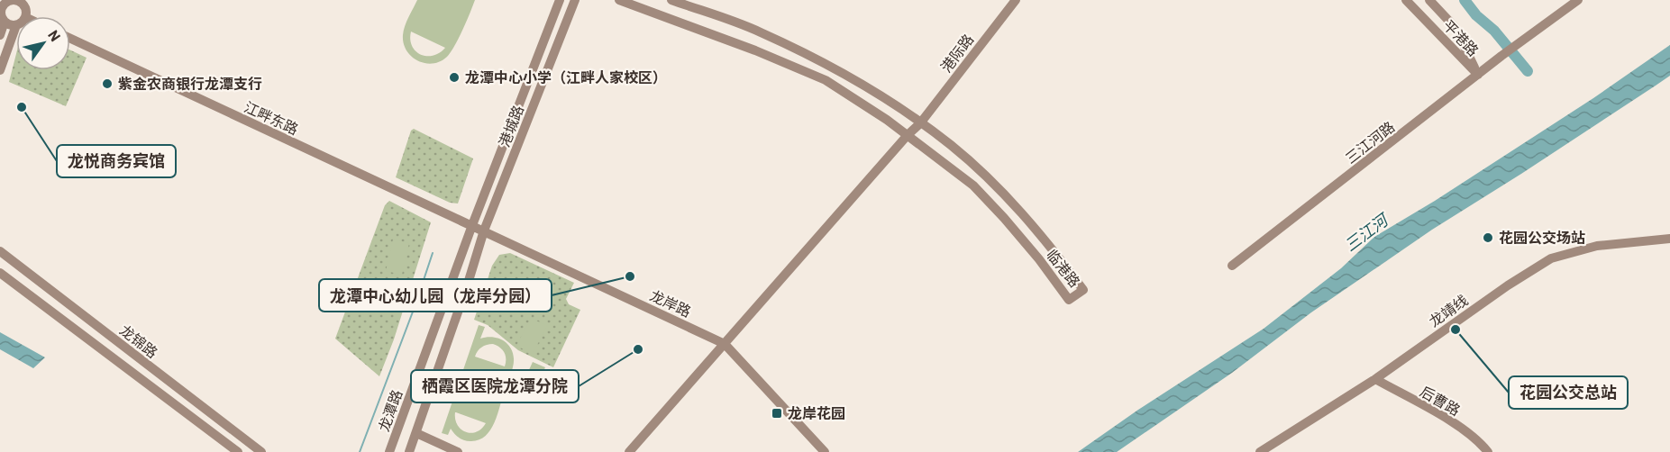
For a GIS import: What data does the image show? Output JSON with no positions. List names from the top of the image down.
{
  "streets": {
    "street": [
      "平港路",
      "港际路",
      "江畔东路",
      "港城路",
      "三江河路",
      "临港路",
      "龙岸路",
      "龙靖线",
      "龙锦路",
      "后曹路",
      "龙潭路"
    ]
  },
  "crossings": [
    ["平港路", "三江河路"],
    ["港际路", "临港路"],
    ["港际路", "龙岸路"],
    ["江畔东路", "港城路"],
    ["江畔东路", "龙岸路"],
    ["江畔东路", "龙潭路"],
    ["港城路", "龙岸路"],
    ["港城路", "龙潭路"],
    ["龙岸路", "龙潭路"],
    ["龙靖线", "后曹路"]
  ],
  "water": ["三江河"],
  "places": {
    "other": [
      "龙潭中心小学（江畔人家校区）",
      "紫金农商银行龙潭支行",
      "龙悦商务宾馆",
      "花园公交场站",
      "龙潭中心幼儿园（龙岸分园）",
      "花园公交总站",
      "栖霞区医院龙潭分院"
    ],
    "transit": ["龙岸花园"]
  },
  "north": "top right"
}
